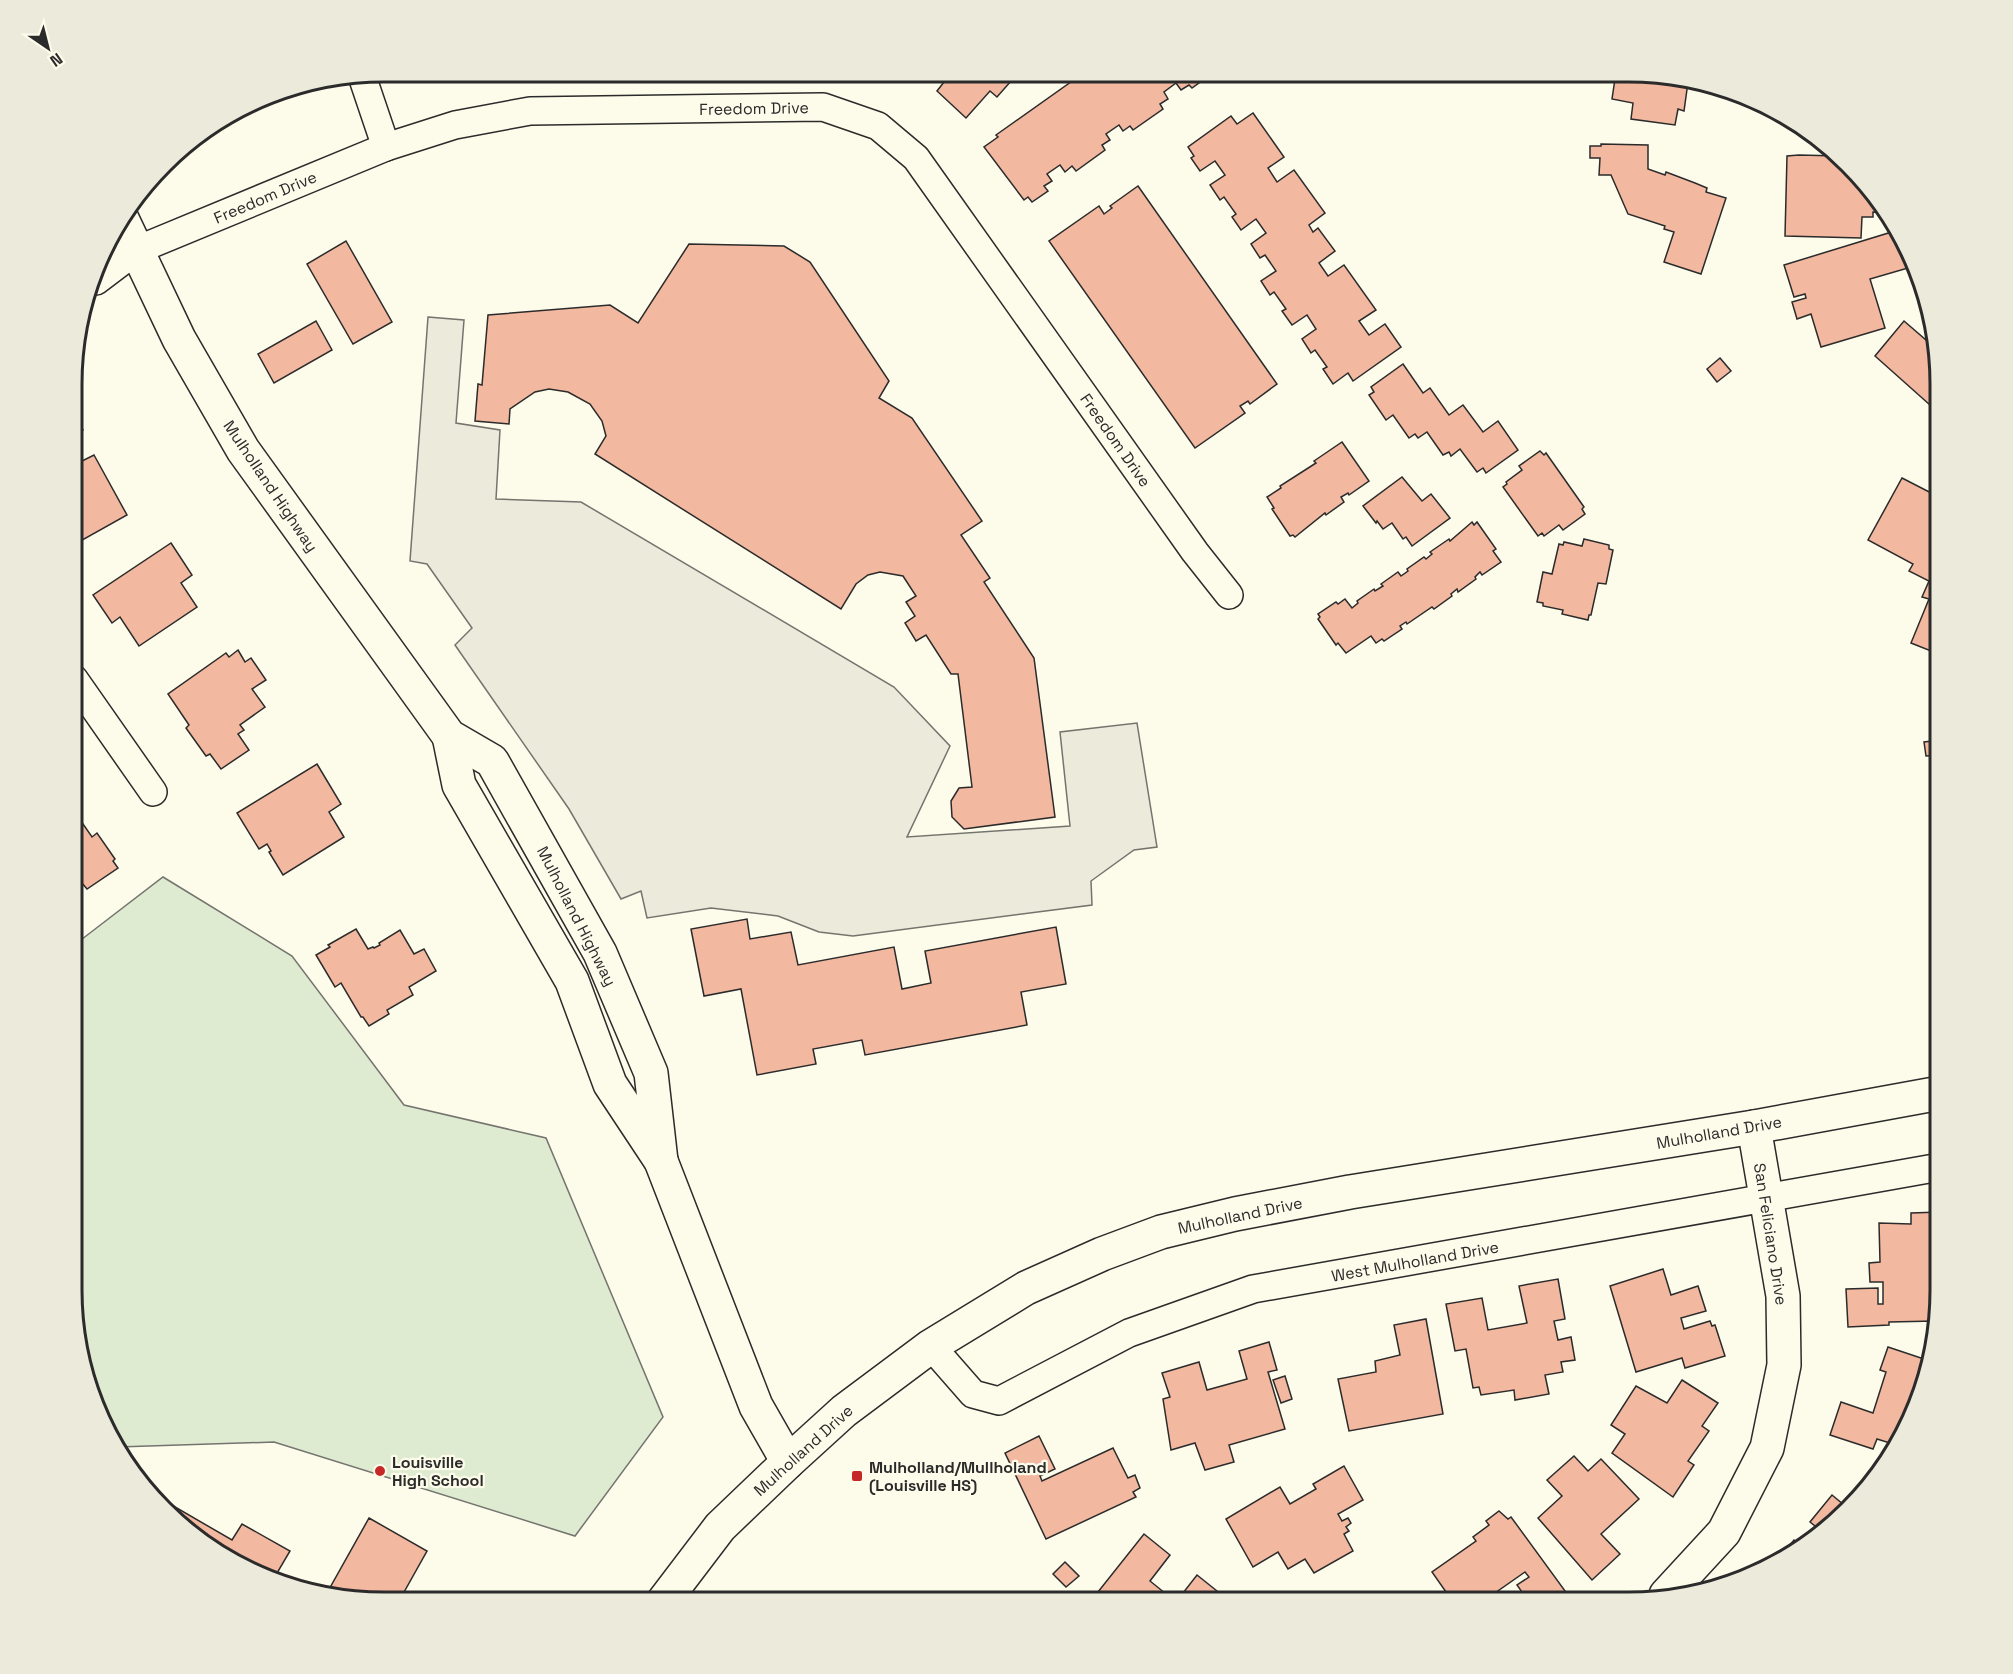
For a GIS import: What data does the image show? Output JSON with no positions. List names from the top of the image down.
{
  "streets": {
    "main road": ["Mulholland Highway", "Mulholland Drive", "San Feliciano Drive"],
    "street": ["Freedom Drive", "West Mulholland Drive"]
  },
  "crossings": [
    ["Freedom Drive", "Mulholland Highway"],
    ["Mulholland Highway", "Mulholland Drive"],
    ["Mulholland Drive", "San Feliciano Drive"],
    ["Mulholland Drive", "West Mulholland Drive"],
    ["San Feliciano Drive", "West Mulholland Drive"]
  ],
  "places": {
    "other": ["Louisville High School"],
    "transit": ["Mulholland/Mullholand (Louisville HS)"]
  },
  "north": "bottom right"
}
